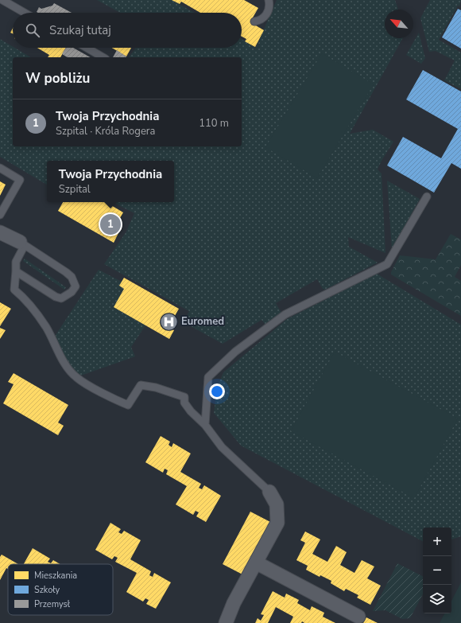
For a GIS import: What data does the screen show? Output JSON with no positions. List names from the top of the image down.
{
  "places": {
    "hospital": ["Euromed"]
  },
  "legend": ["Mieszkania", "Szkoły", "Przemysł"],
  "north": "top left",
  "page": {
    "search": "Szukaj tutaj",
    "heading": "W pobliżu",
    "list": [
      {
        "mark": "1",
        "name": "Twoja Przychodnia",
        "note": "Szpital · Króla Rogera",
        "value": "110 m"
      }
    ],
    "popup": ["Twoja Przychodnia", "Szpital"],
    "pins": "1",
    "map_buttons": ["+", "−"]
  }
}
